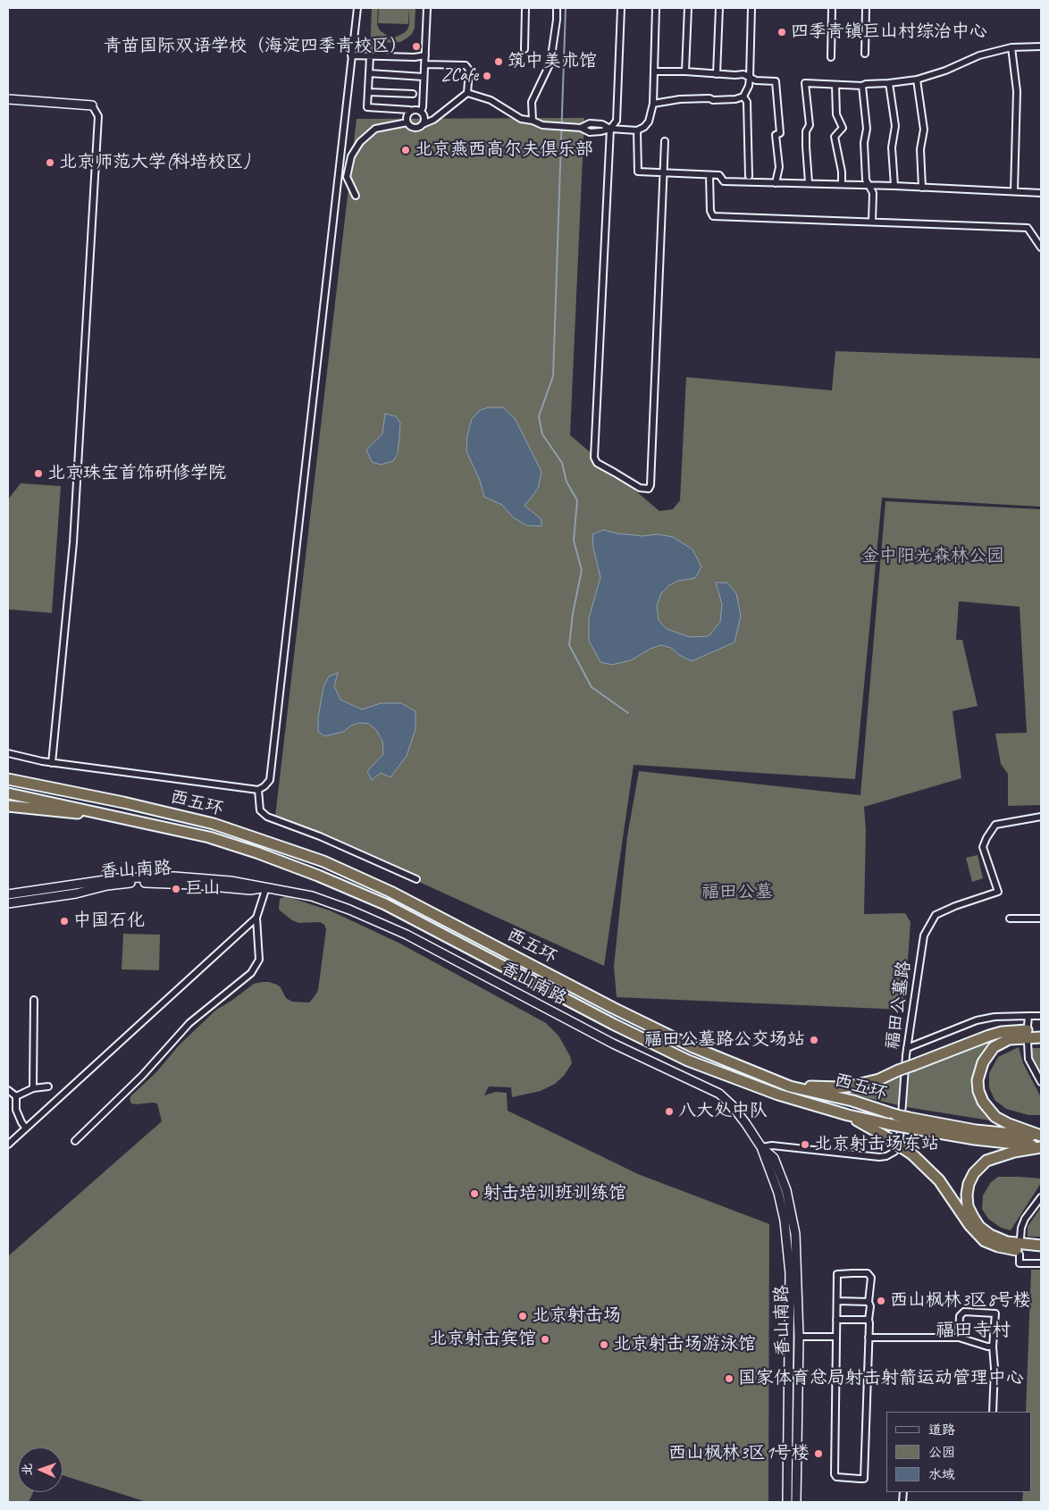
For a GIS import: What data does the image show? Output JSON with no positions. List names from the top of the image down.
{
  "streets": {
    "highway": ["西五环"],
    "main road": ["香山南路"],
    "street": ["福田公墓路"]
  },
  "crossings": [
    ["香山南路", "福田公墓路"]
  ],
  "districts": ["福田寺村"],
  "parks": ["金中阳光森林公园", "福田公墓"],
  "places": [
    "四季青镇巨山村综治中心",
    "青苗国际双语学校（海淀四季青校区）",
    "筑中美术馆",
    "ZCafe",
    "北京燕西高尔夫俱乐部",
    "北京师范大学(科培校区)",
    "北京珠宝首饰研修学院",
    "巨山",
    "中国石化",
    "福田公墓路公交场站",
    "八大处中队",
    "北京射击场东站",
    "射击培训班训练馆",
    "西山枫林3区8号楼",
    "北京射击场",
    "北京射击宾馆",
    "北京射击场游泳馆",
    "国家体育总局射击射箭运动管理中心",
    "西山枫林3区1号楼"
  ],
  "legend": ["道路", "公园", "水域"],
  "north": "left"
}
